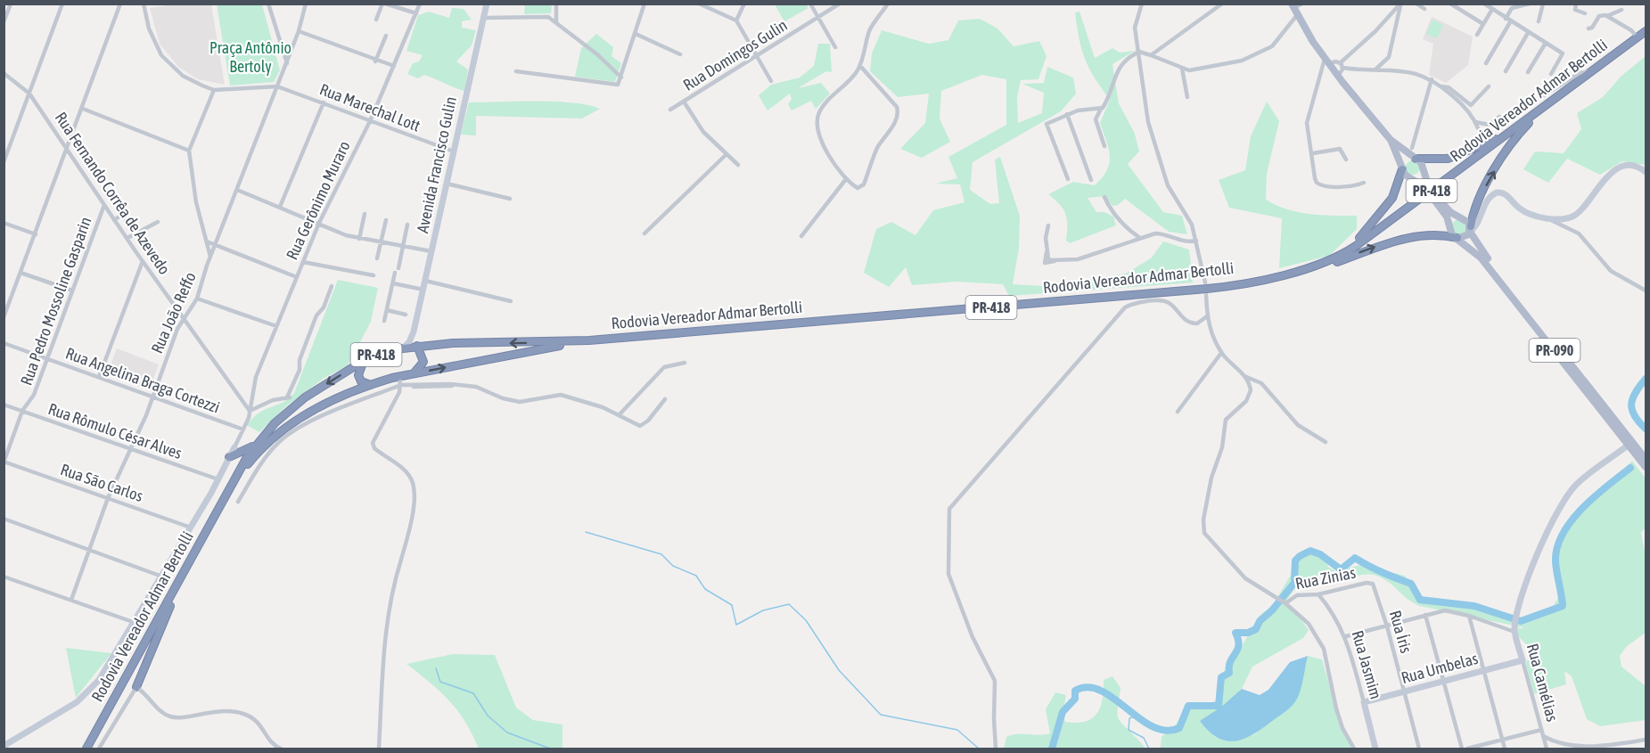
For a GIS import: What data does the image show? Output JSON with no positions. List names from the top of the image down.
{
  "streets": {
    "highway": ["Rodovia Vereador Admar Bertolli", "PR-418"],
    "main road": ["PR-090"],
    "street": [
      "Rua Domingos Gulin",
      "Rua Marechal Lott",
      "Avenida Francisco Gulin",
      "Rua Fernando Corrêa de Azevedo",
      "Rua Gerônimo Muraro",
      "Rua Pedro Mossoline Gasparin",
      "Rua João Reffo",
      "Rua Angelina Braga Cortezzi",
      "Rua Rômulo César Alves",
      "Rua São Carlos",
      "Rua Zinias",
      "Rua Íris",
      "Rua Jasmim",
      "Rua Umbelas",
      "Rua Camélias"
    ]
  },
  "crossings": [
    ["Rodovia Vereador Admar Bertolli", "Avenida Francisco Gulin"],
    ["Rua Marechal Lott", "Avenida Francisco Gulin"],
    ["Rua Marechal Lott", "Rua Gerônimo Muraro"],
    ["Rua Marechal Lott", "Rua João Reffo"],
    ["Rua Fernando Corrêa de Azevedo", "Rua Gerônimo Muraro"],
    ["Rua Fernando Corrêa de Azevedo", "Rua Pedro Mossoline Gasparin"],
    ["Rua Fernando Corrêa de Azevedo", "Rua João Reffo"],
    ["Rua Gerônimo Muraro", "Rua Angelina Braga Cortezzi"],
    ["Rua Pedro Mossoline Gasparin", "Rua Angelina Braga Cortezzi"],
    ["Rua Pedro Mossoline Gasparin", "Rua Rômulo César Alves"],
    ["Rua Pedro Mossoline Gasparin", "Rua São Carlos"],
    ["Rua João Reffo", "Rua Angelina Braga Cortezzi"],
    ["Rua João Reffo", "Rua Rômulo César Alves"],
    ["Rua João Reffo", "Rua São Carlos"],
    ["PR-090", "Rua Camélias"],
    ["Rua Zinias", "Rua Íris"],
    ["Rua Zinias", "Rua Jasmim"],
    ["Rua Íris", "Rua Umbelas"],
    ["Rua Jasmim", "Rua Umbelas"],
    ["Rua Umbelas", "Rua Camélias"]
  ],
  "parks": ["Praça Antônio Bertoly"]
}
